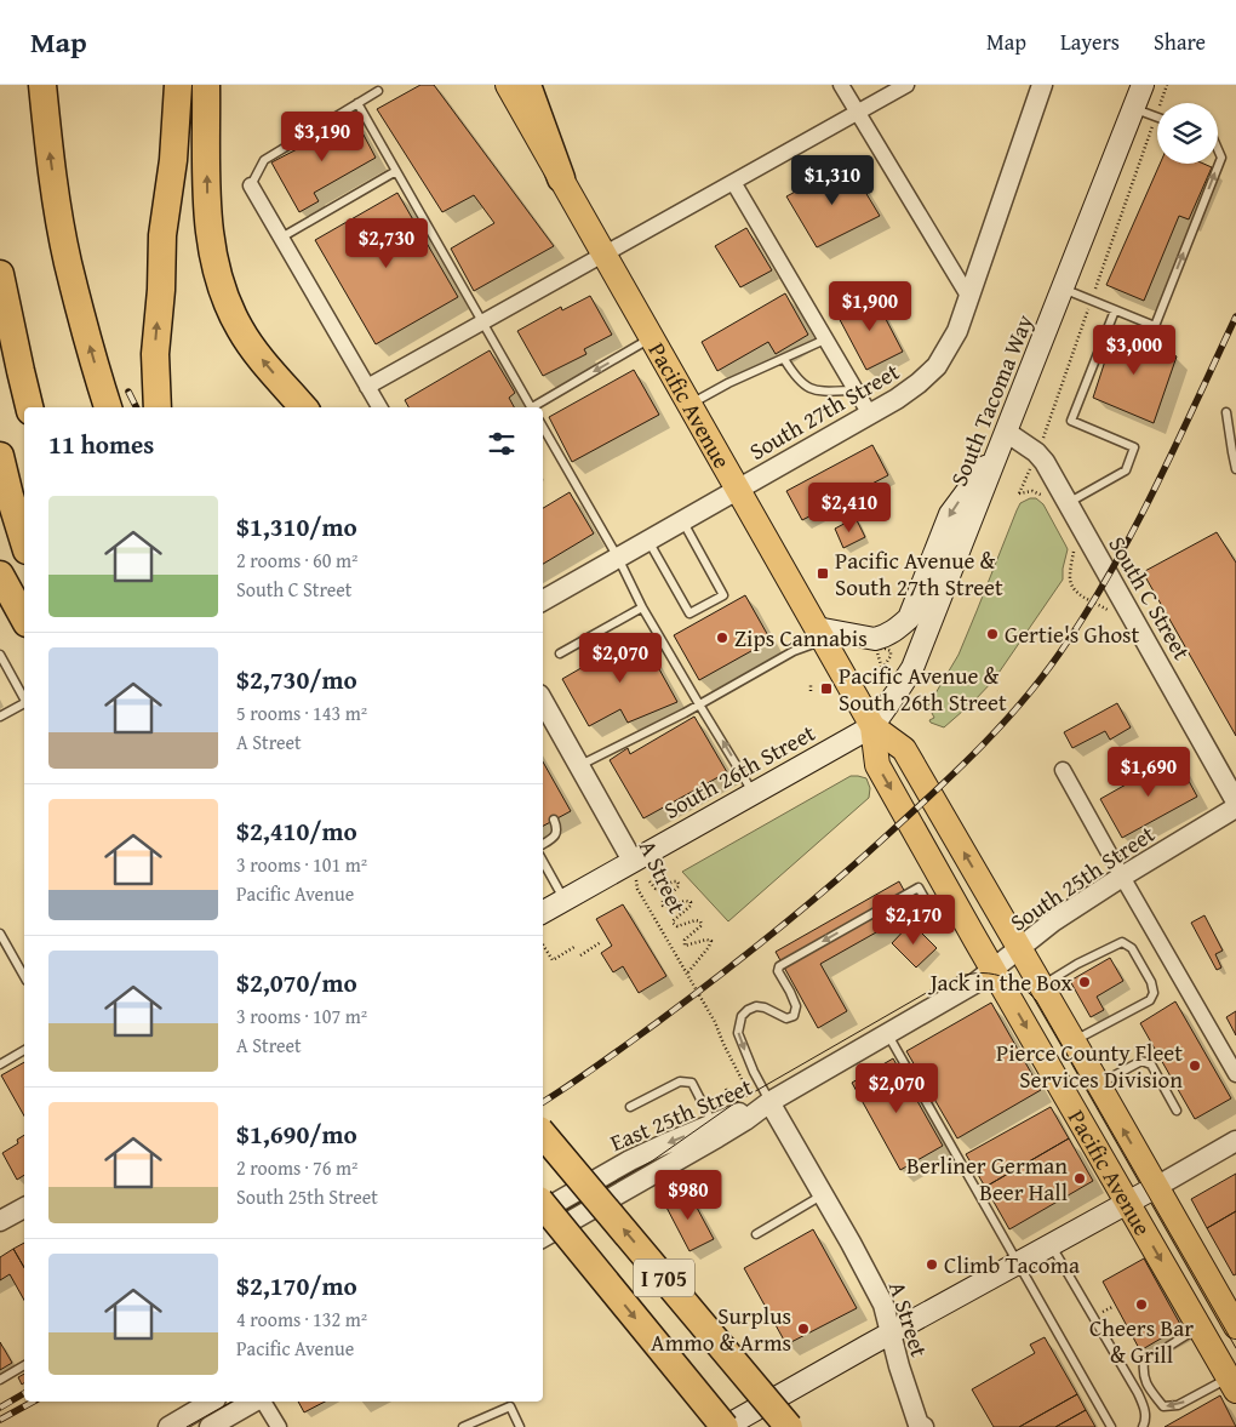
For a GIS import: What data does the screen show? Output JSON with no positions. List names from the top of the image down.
{
  "streets": {
    "highway": ["I 705"],
    "main road": ["South Tacoma Way", "Pacific Avenue", "South 26th Street"],
    "street": [
      "South 27th Street",
      "South C Street",
      "A Street",
      "South 25th Street",
      "East 25th Street"
    ]
  },
  "crossings": [
    ["South Tacoma Way", "Pacific Avenue"],
    ["South Tacoma Way", "South C Street"],
    ["South Tacoma Way", "South 26th Street"],
    ["Pacific Avenue", "South 27th Street"],
    ["Pacific Avenue", "South 26th Street"],
    ["Pacific Avenue", "South 25th Street"],
    ["South 26th Street", "A Street"],
    ["A Street", "South 25th Street"],
    ["A Street", "East 25th Street"],
    ["South 25th Street", "East 25th Street"]
  ],
  "places": {
    "transit": ["Pacific Avenue & South 27th Street", "Pacific Avenue & South 26th Street"],
    "other": [
      "Gertie's Ghost",
      "Zips Cannabis",
      "Jack in the Box",
      "Pierce County Fleet Services Division",
      "Berliner German Beer Hall",
      "Climb Tacoma",
      "Cheers Bar & Grill",
      "Surplus Ammo & Arms"
    ]
  },
  "page": {
    "header": "Map",
    "nav": ["Map", "Layers", "Share"],
    "price": [
      "$3,190",
      "$1,310",
      "$2,730",
      "$1,900",
      "$3,000",
      "$2,410",
      "$2,070",
      "$1,690",
      "$2,170",
      "$2,070",
      "$980"
    ],
    "heading": "11 homes",
    "list": [
      {
        "name": "$1,310/mo",
        "note": "2 rooms · 60 m² · South C Street"
      },
      {
        "name": "$2,730/mo",
        "note": "5 rooms · 143 m² · A Street"
      },
      {
        "name": "$2,410/mo",
        "note": "3 rooms · 101 m² · Pacific Avenue"
      },
      {
        "name": "$2,070/mo",
        "note": "3 rooms · 107 m² · A Street"
      },
      {
        "name": "$1,690/mo",
        "note": "2 rooms · 76 m² · South 25th Street"
      },
      {
        "name": "$2,170/mo",
        "note": "4 rooms · 132 m² · Pacific Avenue"
      }
    ]
  }
}
